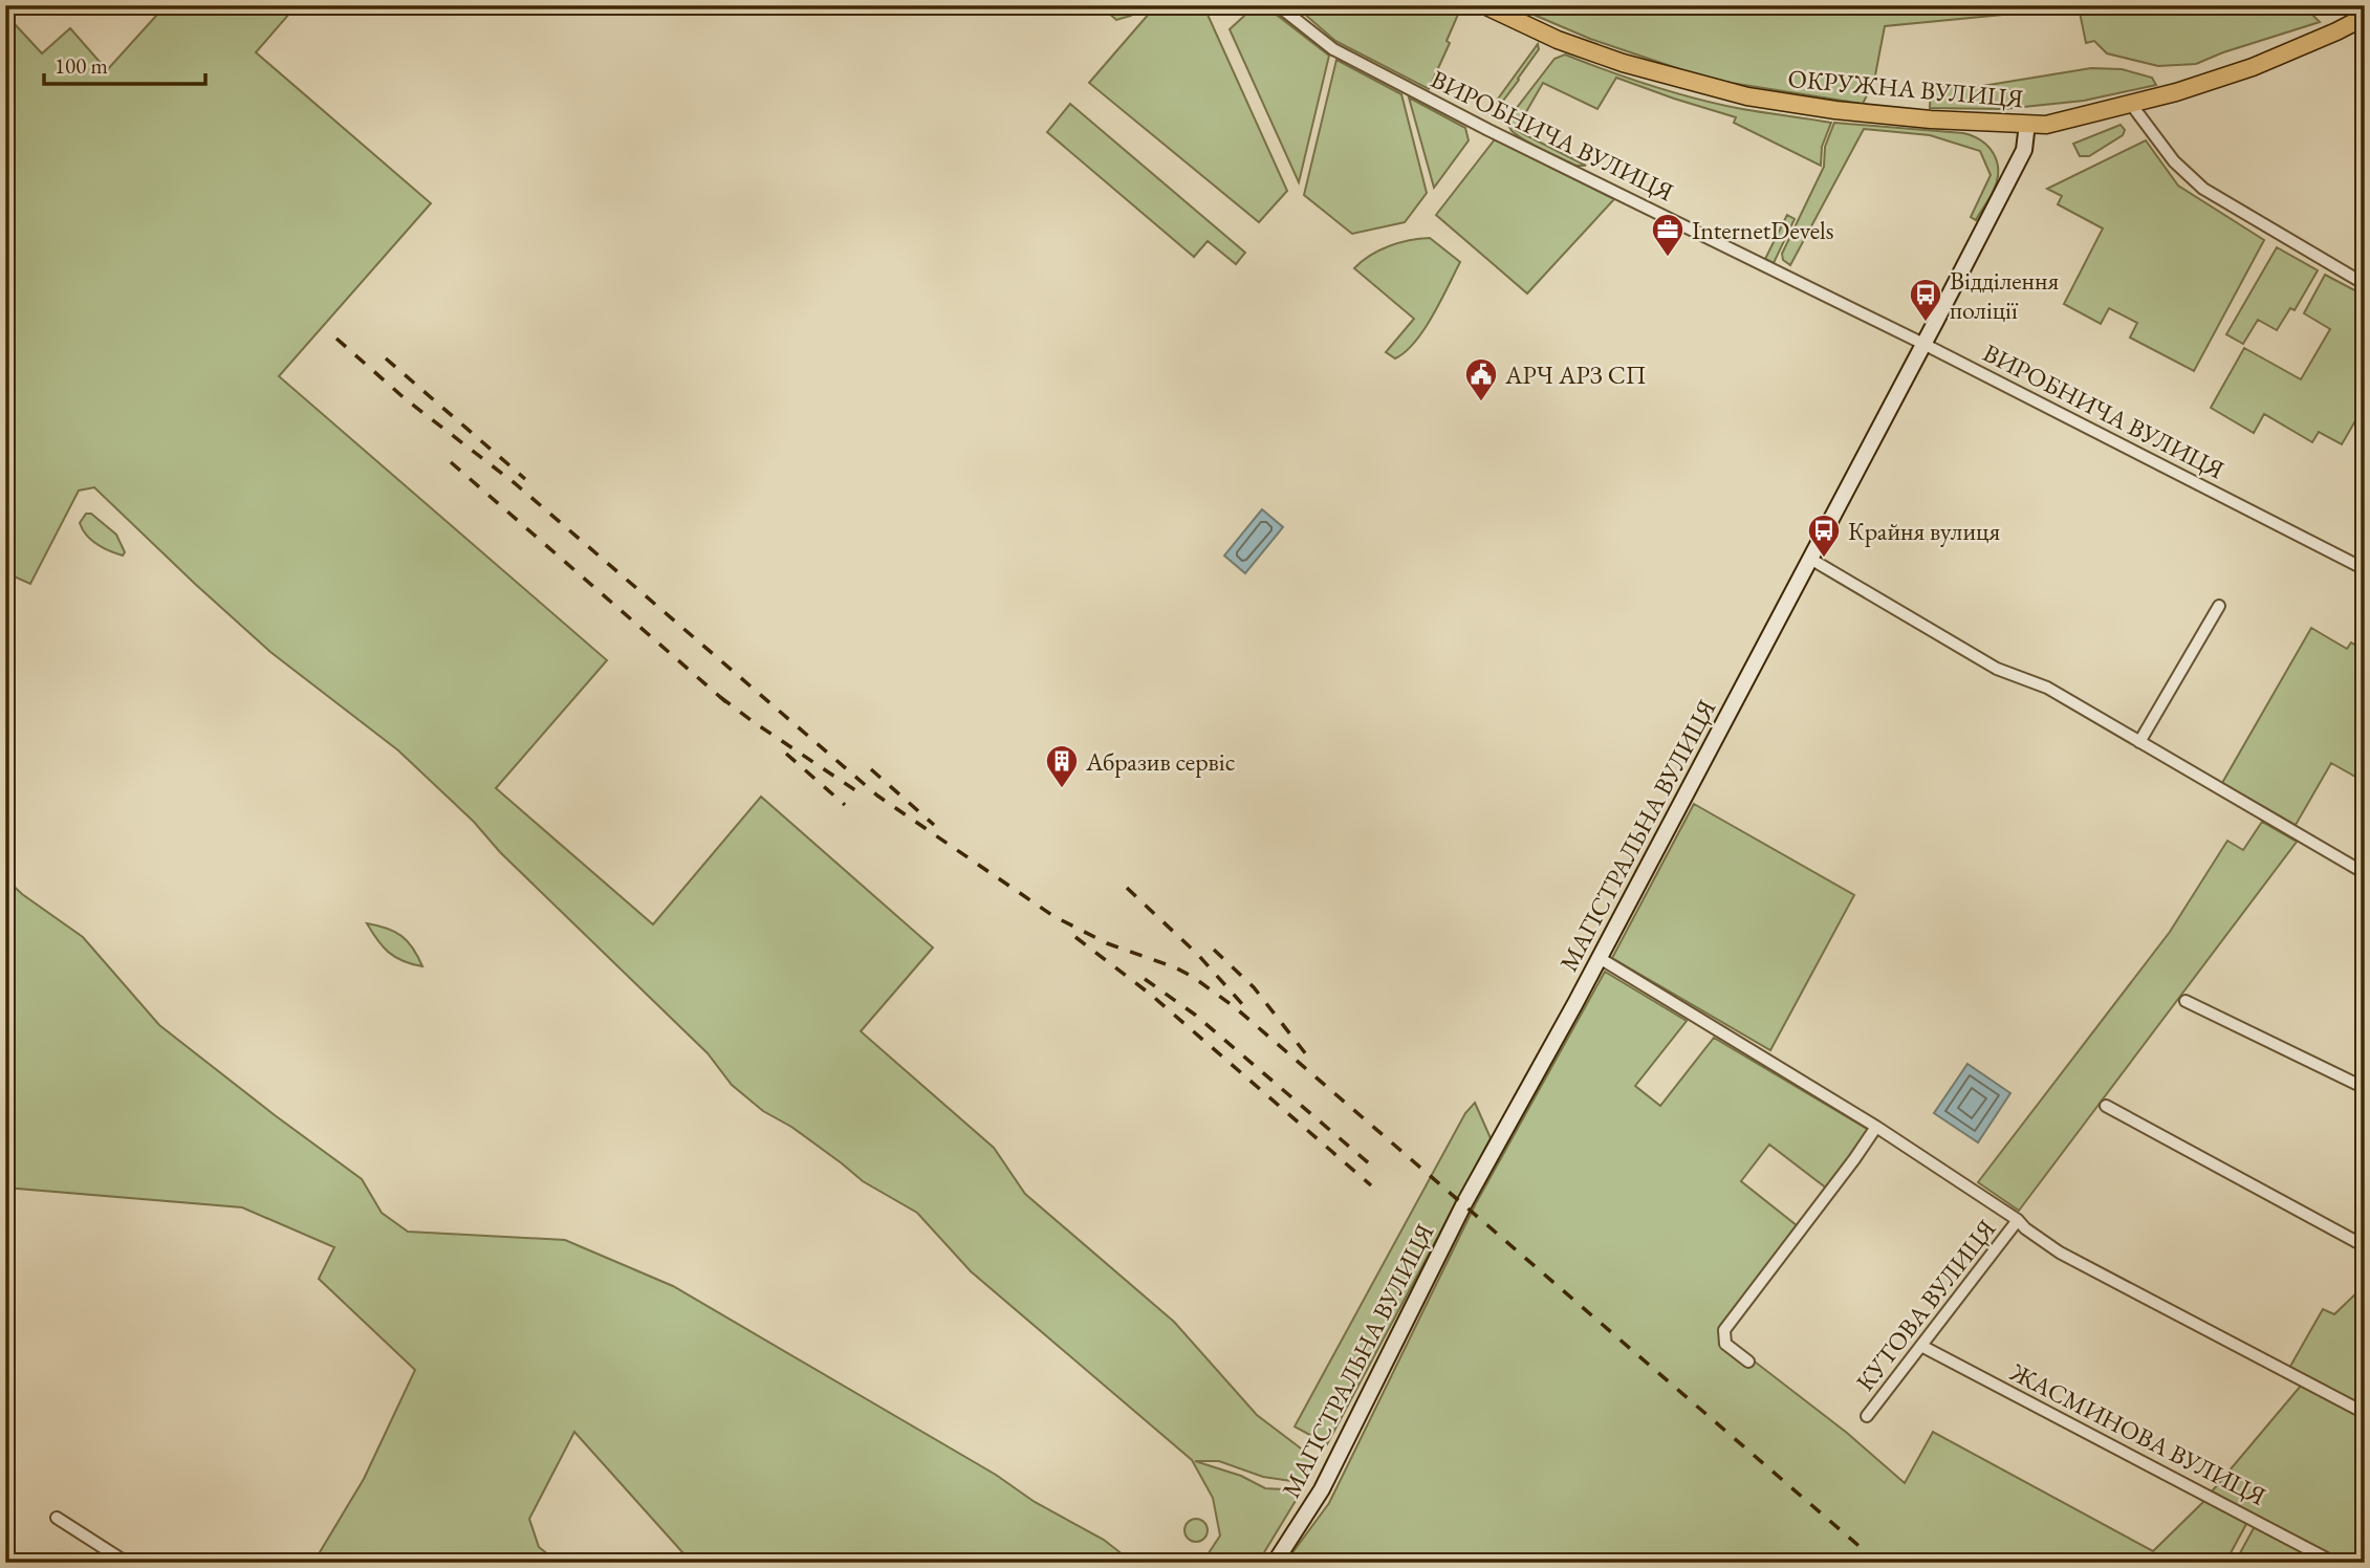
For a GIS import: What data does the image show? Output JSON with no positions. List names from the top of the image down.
{
  "streets": {
    "main road": ["ОКРУЖНА ВУЛИЦЯ"],
    "street": [
      "ВИРОБНИЧА ВУЛИЦЯ",
      "МАГІСТРАЛЬНА ВУЛИЦЯ",
      "КУТОВА ВУЛИЦЯ",
      "ЖАСМИНОВА ВУЛИЦЯ"
    ]
  },
  "crossings": [
    ["ОКРУЖНА ВУЛИЦЯ", "МАГІСТРАЛЬНА ВУЛИЦЯ"],
    ["ВИРОБНИЧА ВУЛИЦЯ", "МАГІСТРАЛЬНА ВУЛИЦЯ"],
    ["КУТОВА ВУЛИЦЯ", "ЖАСМИНОВА ВУЛИЦЯ"]
  ],
  "places": {
    "office": ["InternetDevels"],
    "bus stop": ["Відділення поліції", "Крайня вулиця"],
    "public building": ["АРЧ АРЗ СП"],
    "building": ["Абразив сервіс"]
  },
  "scale_bar": "100 m"
}
